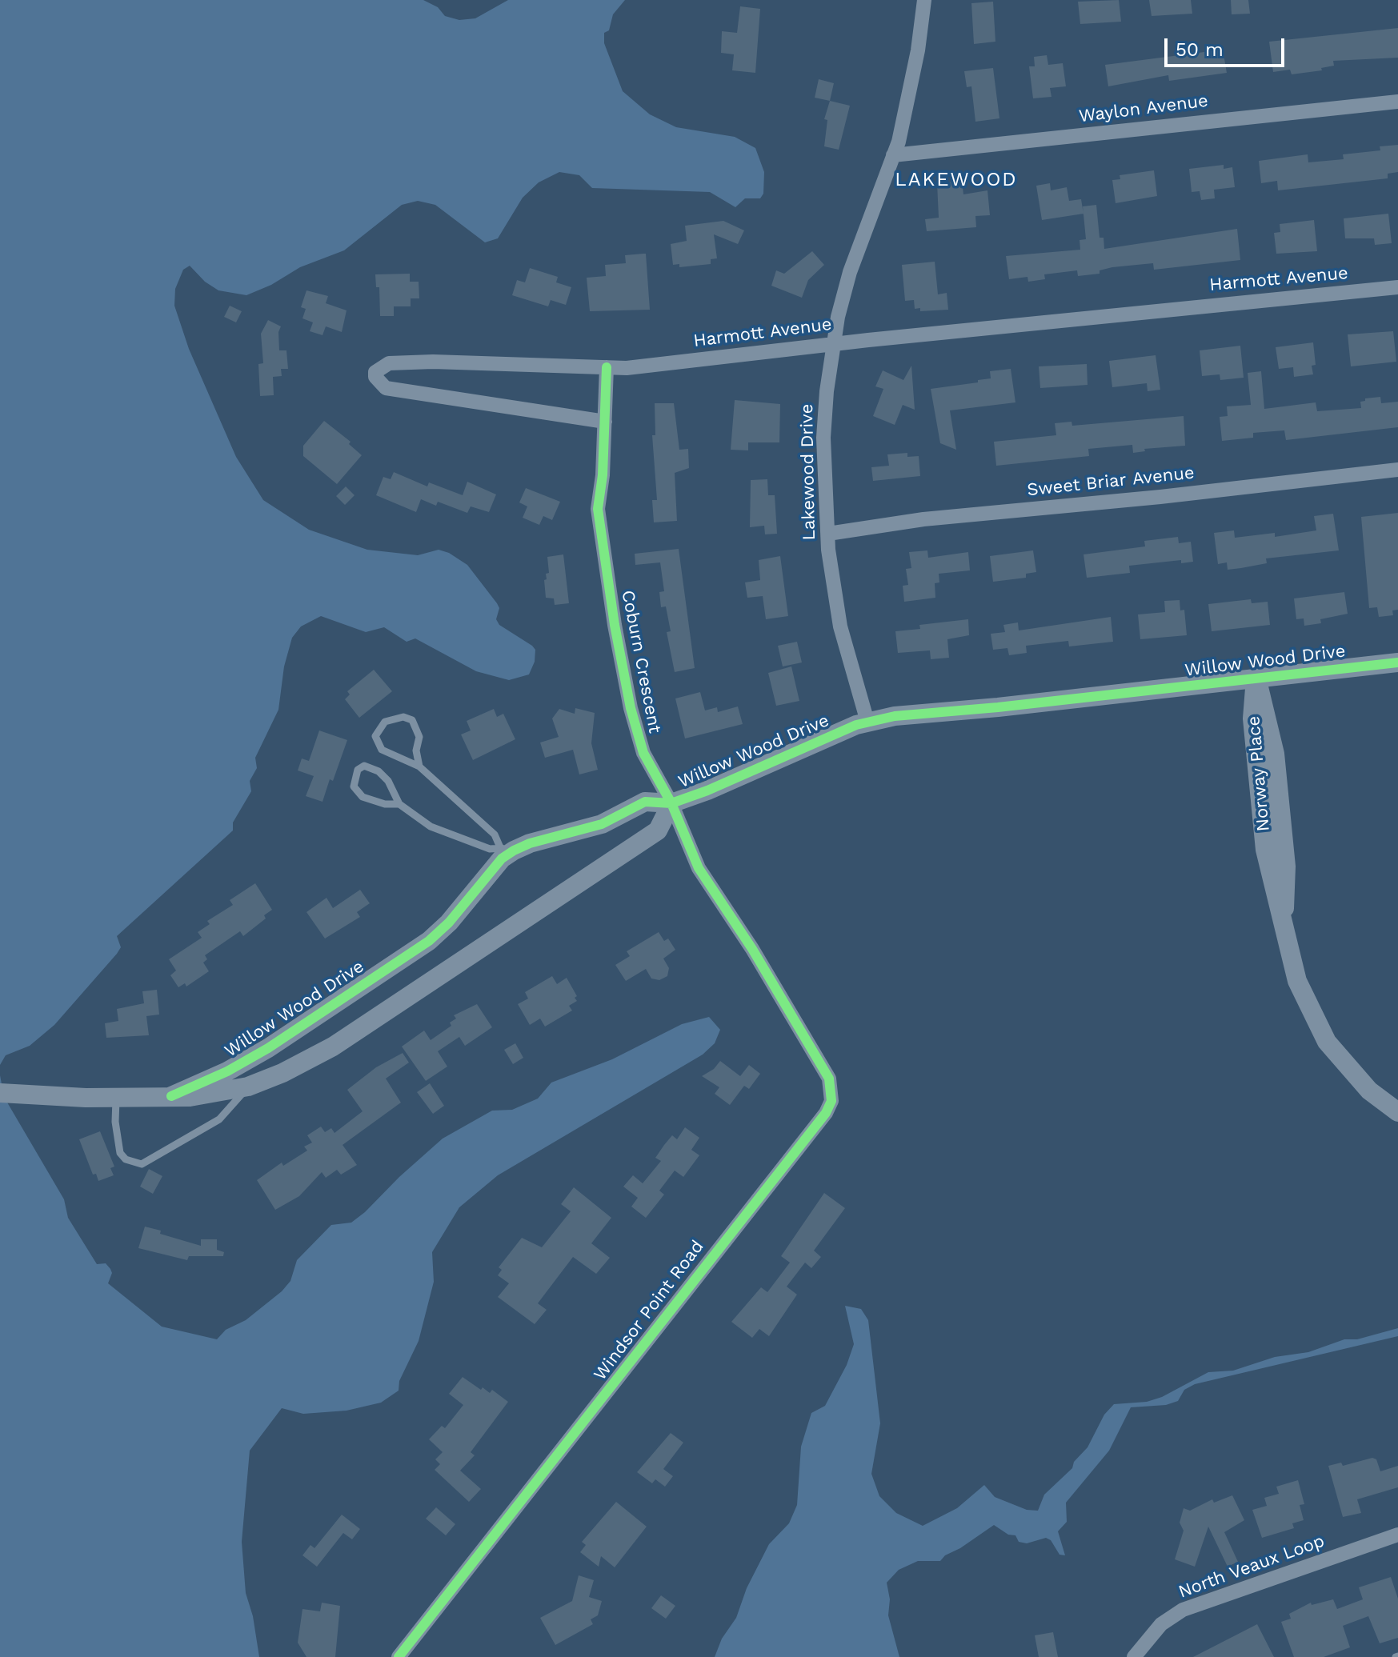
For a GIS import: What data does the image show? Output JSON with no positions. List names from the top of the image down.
{
  "streets": {
    "street": [
      "Waylon Avenue",
      "Harmott Avenue",
      "Lakewood Drive",
      "Sweet Briar Avenue",
      "Willow Wood Drive",
      "Coburn Crescent",
      "Norway Place",
      "Windsor Point Road",
      "North Veaux Loop"
    ]
  },
  "crossings": [
    ["Waylon Avenue", "Lakewood Drive"],
    ["Harmott Avenue", "Lakewood Drive"],
    ["Harmott Avenue", "Coburn Crescent"],
    ["Lakewood Drive", "Sweet Briar Avenue"],
    ["Lakewood Drive", "Willow Wood Drive"],
    ["Willow Wood Drive", "Coburn Crescent"],
    ["Willow Wood Drive", "Norway Place"],
    ["Coburn Crescent", "Windsor Point Road"]
  ],
  "districts": ["LAKEWOOD"],
  "scale_bar": "50 m"
}
